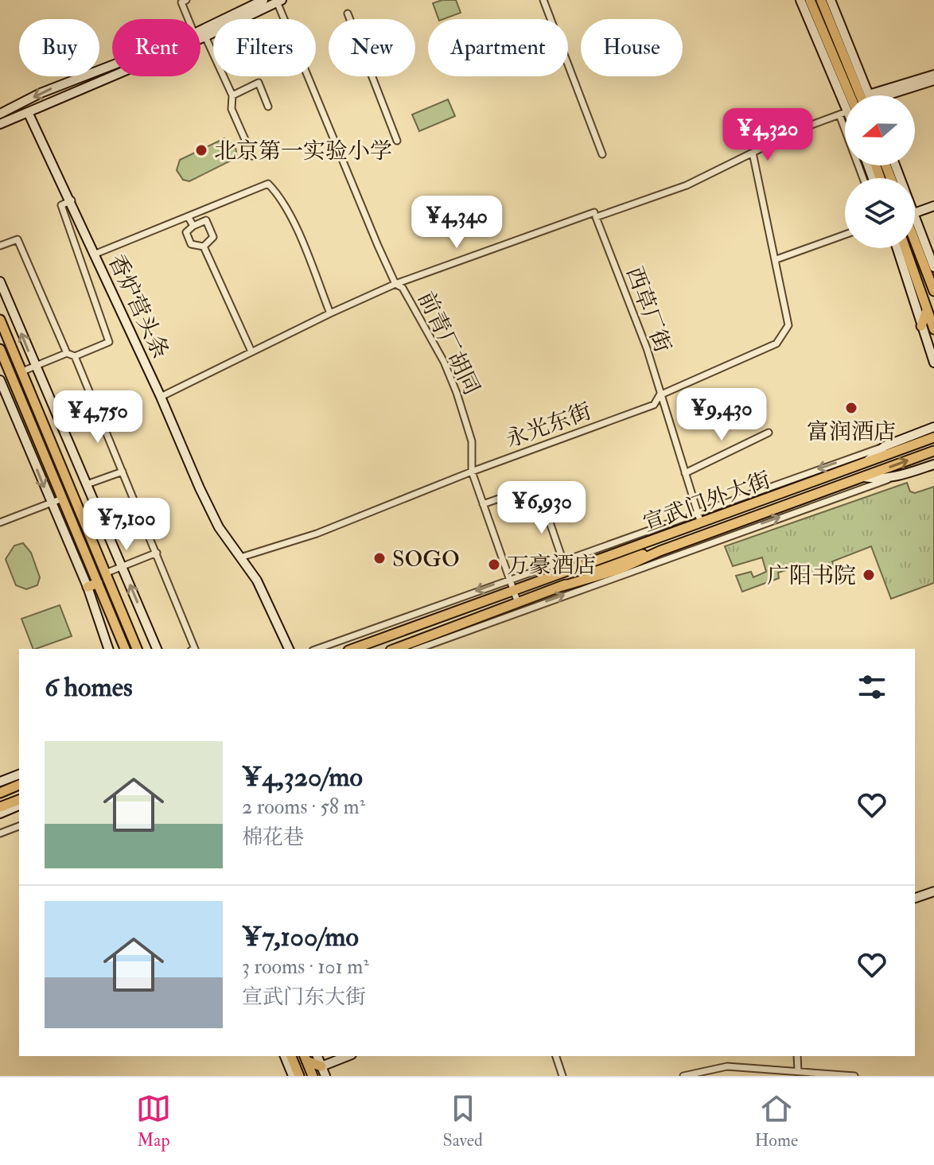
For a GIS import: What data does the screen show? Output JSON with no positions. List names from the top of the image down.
{
  "streets": {
    "main road": ["宣武门外大街"],
    "street": [
      "香炉营头条",
      "西草厂街",
      "前青厂胡同",
      "永光东街"
    ]
  },
  "crossings": [
    ["香炉营头条", "永光东街"],
    ["西草厂街", "永光东街"],
    ["西草厂街", "宣武门外大街"],
    ["前青厂胡同", "永光东街"],
    ["前青厂胡同", "宣武门外大街"]
  ],
  "places": [
    "北京第一实验小学",
    "富润酒店",
    "SOGO",
    "万豪酒店",
    "广阳书院"
  ],
  "north": "left",
  "page": {
    "chip": [
      "Buy",
      "Rent",
      "Filters",
      "New",
      "Apartment",
      "House"
    ],
    "price": [
      "¥4,320",
      "¥4,340",
      "¥9,430",
      "¥4,750",
      "¥6,930",
      "¥7,100"
    ],
    "heading": "6 homes",
    "list": [
      {
        "name": "¥4,320/mo",
        "note": "2 rooms · 58 m² · 棉花巷"
      },
      {
        "name": "¥7,100/mo",
        "note": "3 rooms · 101 m² · 宣武门东大街"
      }
    ],
    "tabs": ["Map", "Saved", "Home"]
  }
}
